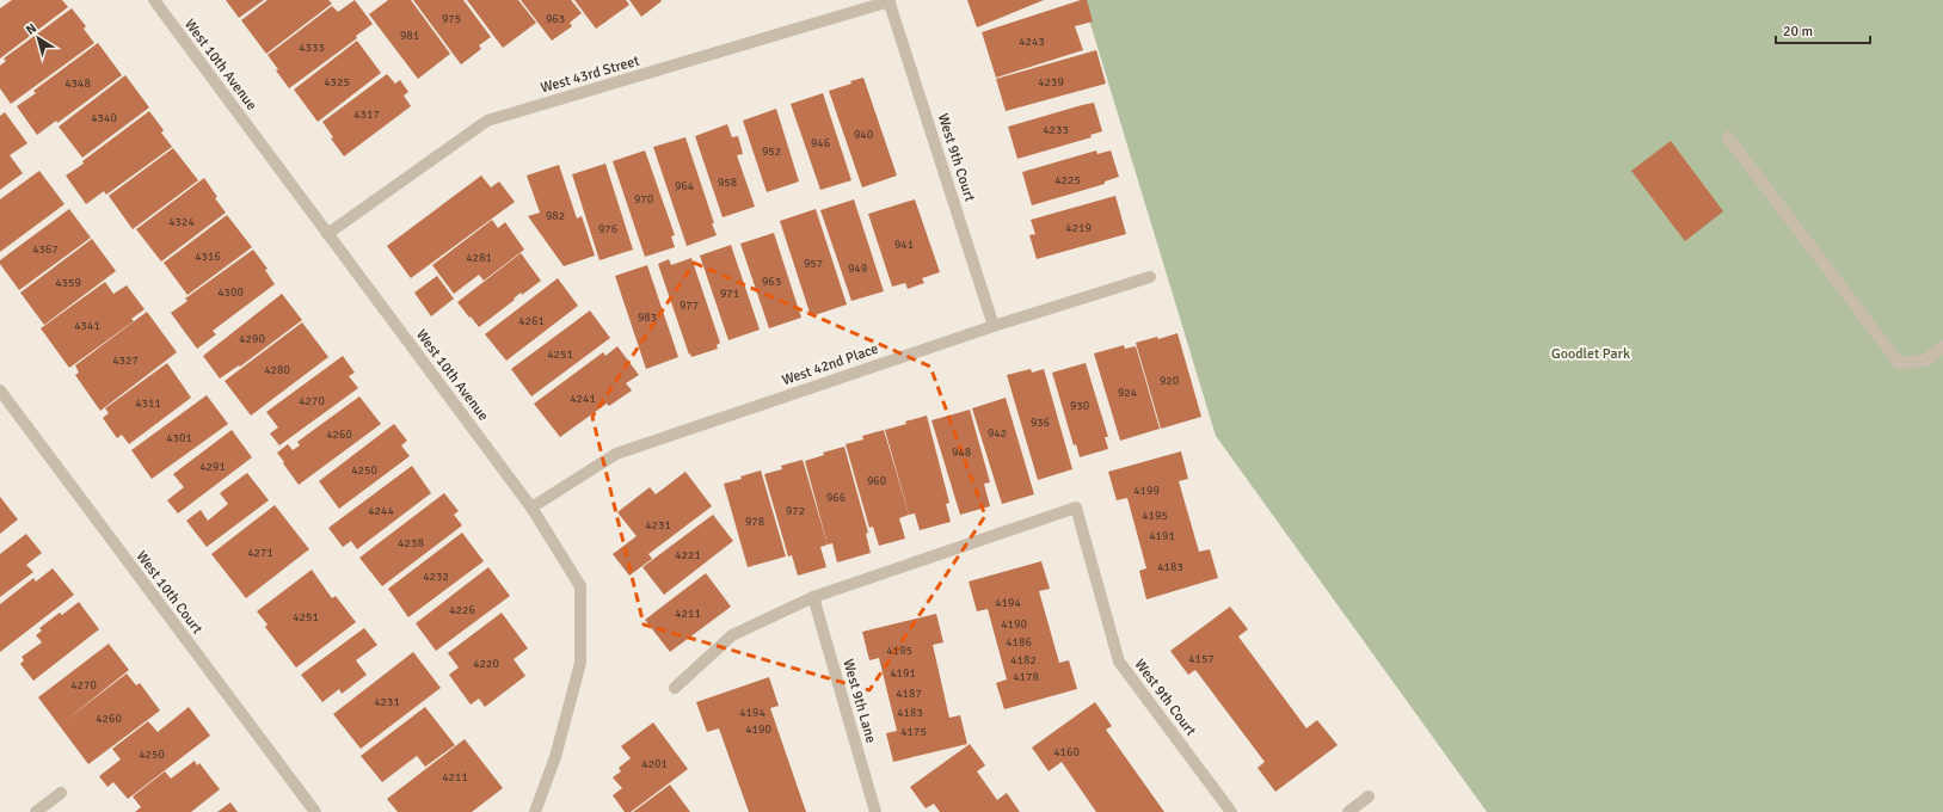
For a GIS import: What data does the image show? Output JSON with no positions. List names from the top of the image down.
{
  "streets": {
    "street": [
      "West 10th Avenue",
      "West 43rd Street",
      "West 9th Court",
      "West 42nd Place",
      "West 10th Court",
      "West 9th Lane"
    ]
  },
  "crossings": [
    ["West 10th Avenue", "West 43rd Street"],
    ["West 10th Avenue", "West 42nd Place"],
    ["West 43rd Street", "West 9th Court"],
    ["West 9th Court", "West 42nd Place"],
    ["West 9th Court", "West 9th Lane"]
  ],
  "parks": ["Goodlet Park"],
  "house_numbers": [
    "975",
    "963",
    "981",
    "4243",
    "4333",
    "4325",
    "4239",
    "4348",
    "4317",
    "4340",
    "4233",
    "940",
    "946",
    "952",
    "4225",
    "958",
    "964",
    "970",
    "982",
    "4324",
    "4219",
    "976",
    "941",
    "4367",
    "4316",
    "4281",
    "957",
    "949",
    "963",
    "4359",
    "4300",
    "971",
    "977",
    "983",
    "4261",
    "4341",
    "4290",
    "4251",
    "4327",
    "4280",
    "920",
    "924",
    "4241",
    "4270",
    "4311",
    "930",
    "936",
    "942",
    "4260",
    "4301",
    "948",
    "4291",
    "4250",
    "960",
    "4199",
    "966",
    "4244",
    "972",
    "4195",
    "978",
    "4231",
    "4191",
    "4238",
    "4271",
    "4221",
    "4183",
    "4232",
    "4194",
    "4226",
    "4211",
    "4251",
    "4190",
    "4186",
    "4195",
    "4157",
    "4182",
    "4220",
    "4191",
    "4178",
    "4270",
    "4187",
    "4231",
    "4194",
    "4183",
    "4260",
    "4190",
    "4175",
    "4160",
    "4250",
    "4201",
    "4211"
  ],
  "scale_bar": "20 m",
  "north": "top left"
}
